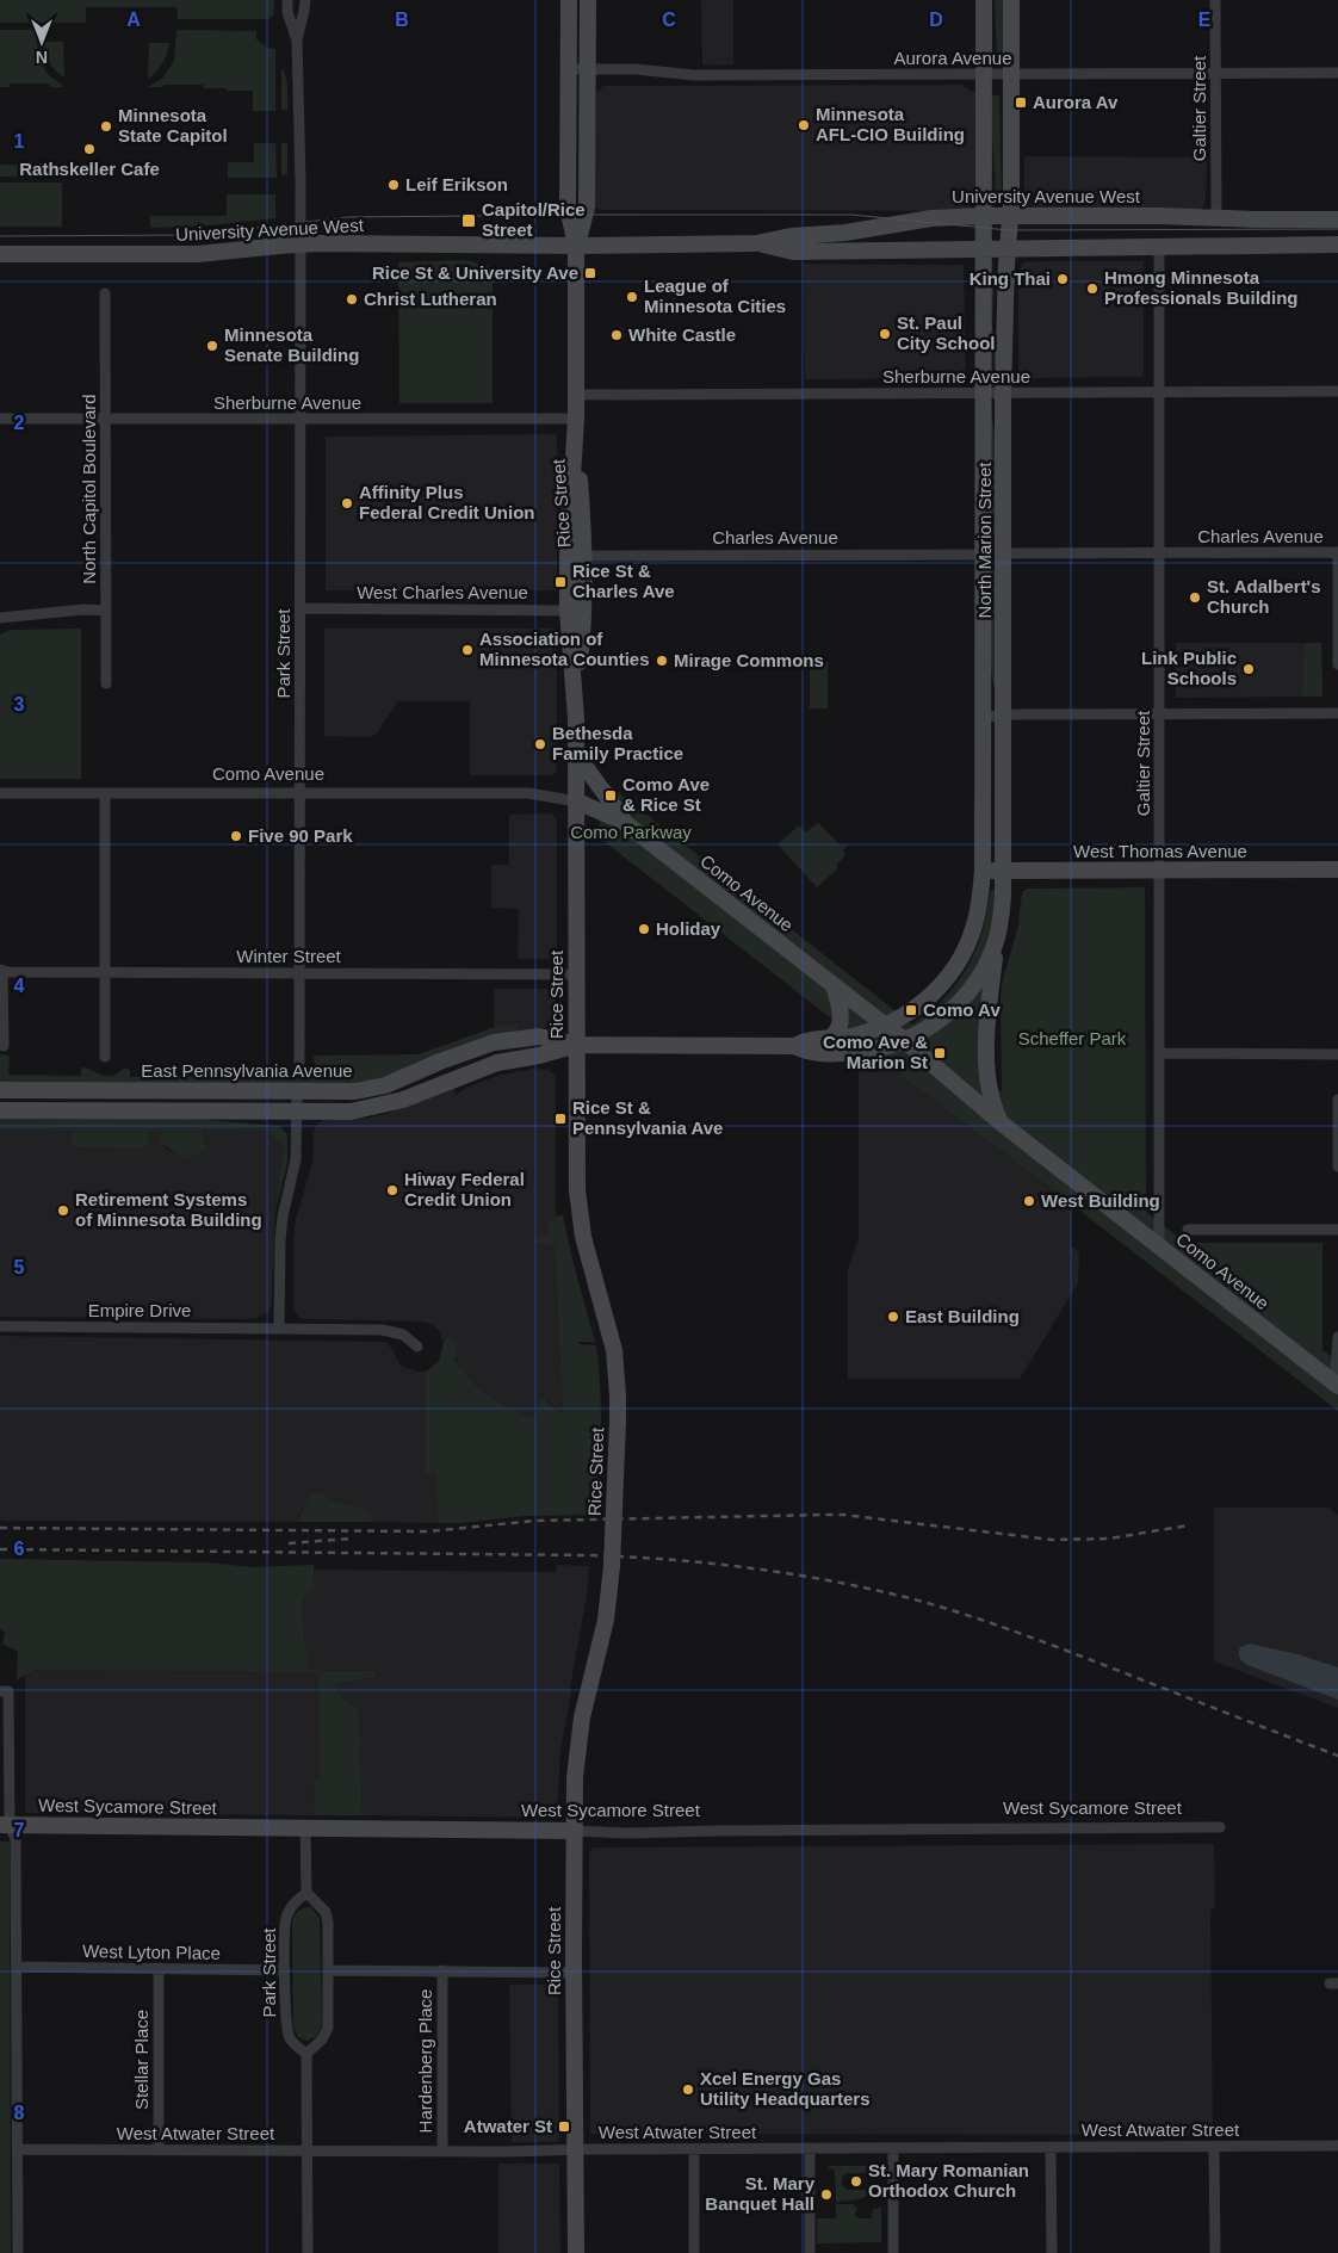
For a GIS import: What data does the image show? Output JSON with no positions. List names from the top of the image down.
{
  "streets": {
    "main road": [
      "University Avenue West",
      "Rice Street",
      "North Marion Street",
      "Como Avenue",
      "West Thomas Avenue",
      "East Pennsylvania Avenue",
      "West Sycamore Street"
    ],
    "street": [
      "Aurora Avenue",
      "Galtier Street",
      "Sherburne Avenue",
      "North Capitol Boulevard",
      "Charles Avenue",
      "West Charles Avenue",
      "Park Street",
      "Winter Street",
      "Empire Drive",
      "West Lyton Place",
      "Stellar Place",
      "Hardenberg Place",
      "West Atwater Street"
    ]
  },
  "crossings": [
    ["Aurora Avenue", "Galtier Street"],
    ["Aurora Avenue", "Rice Street"],
    ["Aurora Avenue", "North Marion Street"],
    ["Galtier Street", "University Avenue West"],
    ["Galtier Street", "Sherburne Avenue"],
    ["Galtier Street", "Charles Avenue"],
    ["Galtier Street", "Como Avenue"],
    ["Galtier Street", "West Thomas Avenue"],
    ["University Avenue West", "Rice Street"],
    ["University Avenue West", "North Marion Street"],
    ["University Avenue West", "Park Street"],
    ["Sherburne Avenue", "North Capitol Boulevard"],
    ["Sherburne Avenue", "Rice Street"],
    ["Sherburne Avenue", "North Marion Street"],
    ["Sherburne Avenue", "Park Street"],
    ["Rice Street", "Charles Avenue"],
    ["Rice Street", "West Charles Avenue"],
    ["Rice Street", "Como Avenue"],
    ["Rice Street", "Winter Street"],
    ["Rice Street", "East Pennsylvania Avenue"],
    ["Rice Street", "West Sycamore Street"],
    ["Rice Street", "West Atwater Street"],
    ["Charles Avenue", "North Marion Street"],
    ["North Marion Street", "Como Avenue"],
    ["North Marion Street", "West Thomas Avenue"],
    ["West Charles Avenue", "Park Street"],
    ["Park Street", "Como Avenue"],
    ["Park Street", "Winter Street"],
    ["Park Street", "West Lyton Place"],
    ["West Lyton Place", "Stellar Place"],
    ["Stellar Place", "West Atwater Street"],
    ["Hardenberg Place", "West Atwater Street"]
  ],
  "parks": ["Como Parkway", "Scheffer Park"],
  "places": {
    "transit": [
      "Aurora Av",
      "Capitol/Rice Street",
      "Rice St & University Ave",
      "Rice St & Charles Ave",
      "Como Ave & Rice St",
      "Como Av",
      "Como Ave & Marion St",
      "Rice St & Pennsylvania Ave",
      "Atwater St"
    ],
    "other": [
      "Minnesota AFL-CIO Building",
      "Minnesota State Capitol",
      "Rathskeller Cafe",
      "Leif Erikson",
      "King Thai",
      "Hmong Minnesota Professionals Building",
      "League of Minnesota Cities",
      "Christ Lutheran",
      "St. Paul City School",
      "White Castle",
      "Minnesota Senate Building",
      "Affinity Plus Federal Credit Union",
      "St. Adalbert's Church",
      "Association of Minnesota Counties",
      "Mirage Commons",
      "Link Public Schools",
      "Bethesda Family Practice",
      "Five 90 Park",
      "Holiday",
      "Hiway Federal Credit Union",
      "West Building",
      "Retirement Systems of Minnesota Building",
      "East Building",
      "Xcel Energy Gas Utility Headquarters",
      "St. Mary Romanian Orthodox Church",
      "St. Mary Banquet Hall"
    ]
  },
  "north": "bottom",
  "grid": {
    "columns": [
      "A",
      "B",
      "C",
      "D",
      "E"
    ],
    "rows": [
      "1",
      "2",
      "3",
      "4",
      "5",
      "6",
      "7",
      "8"
    ]
  }
}
